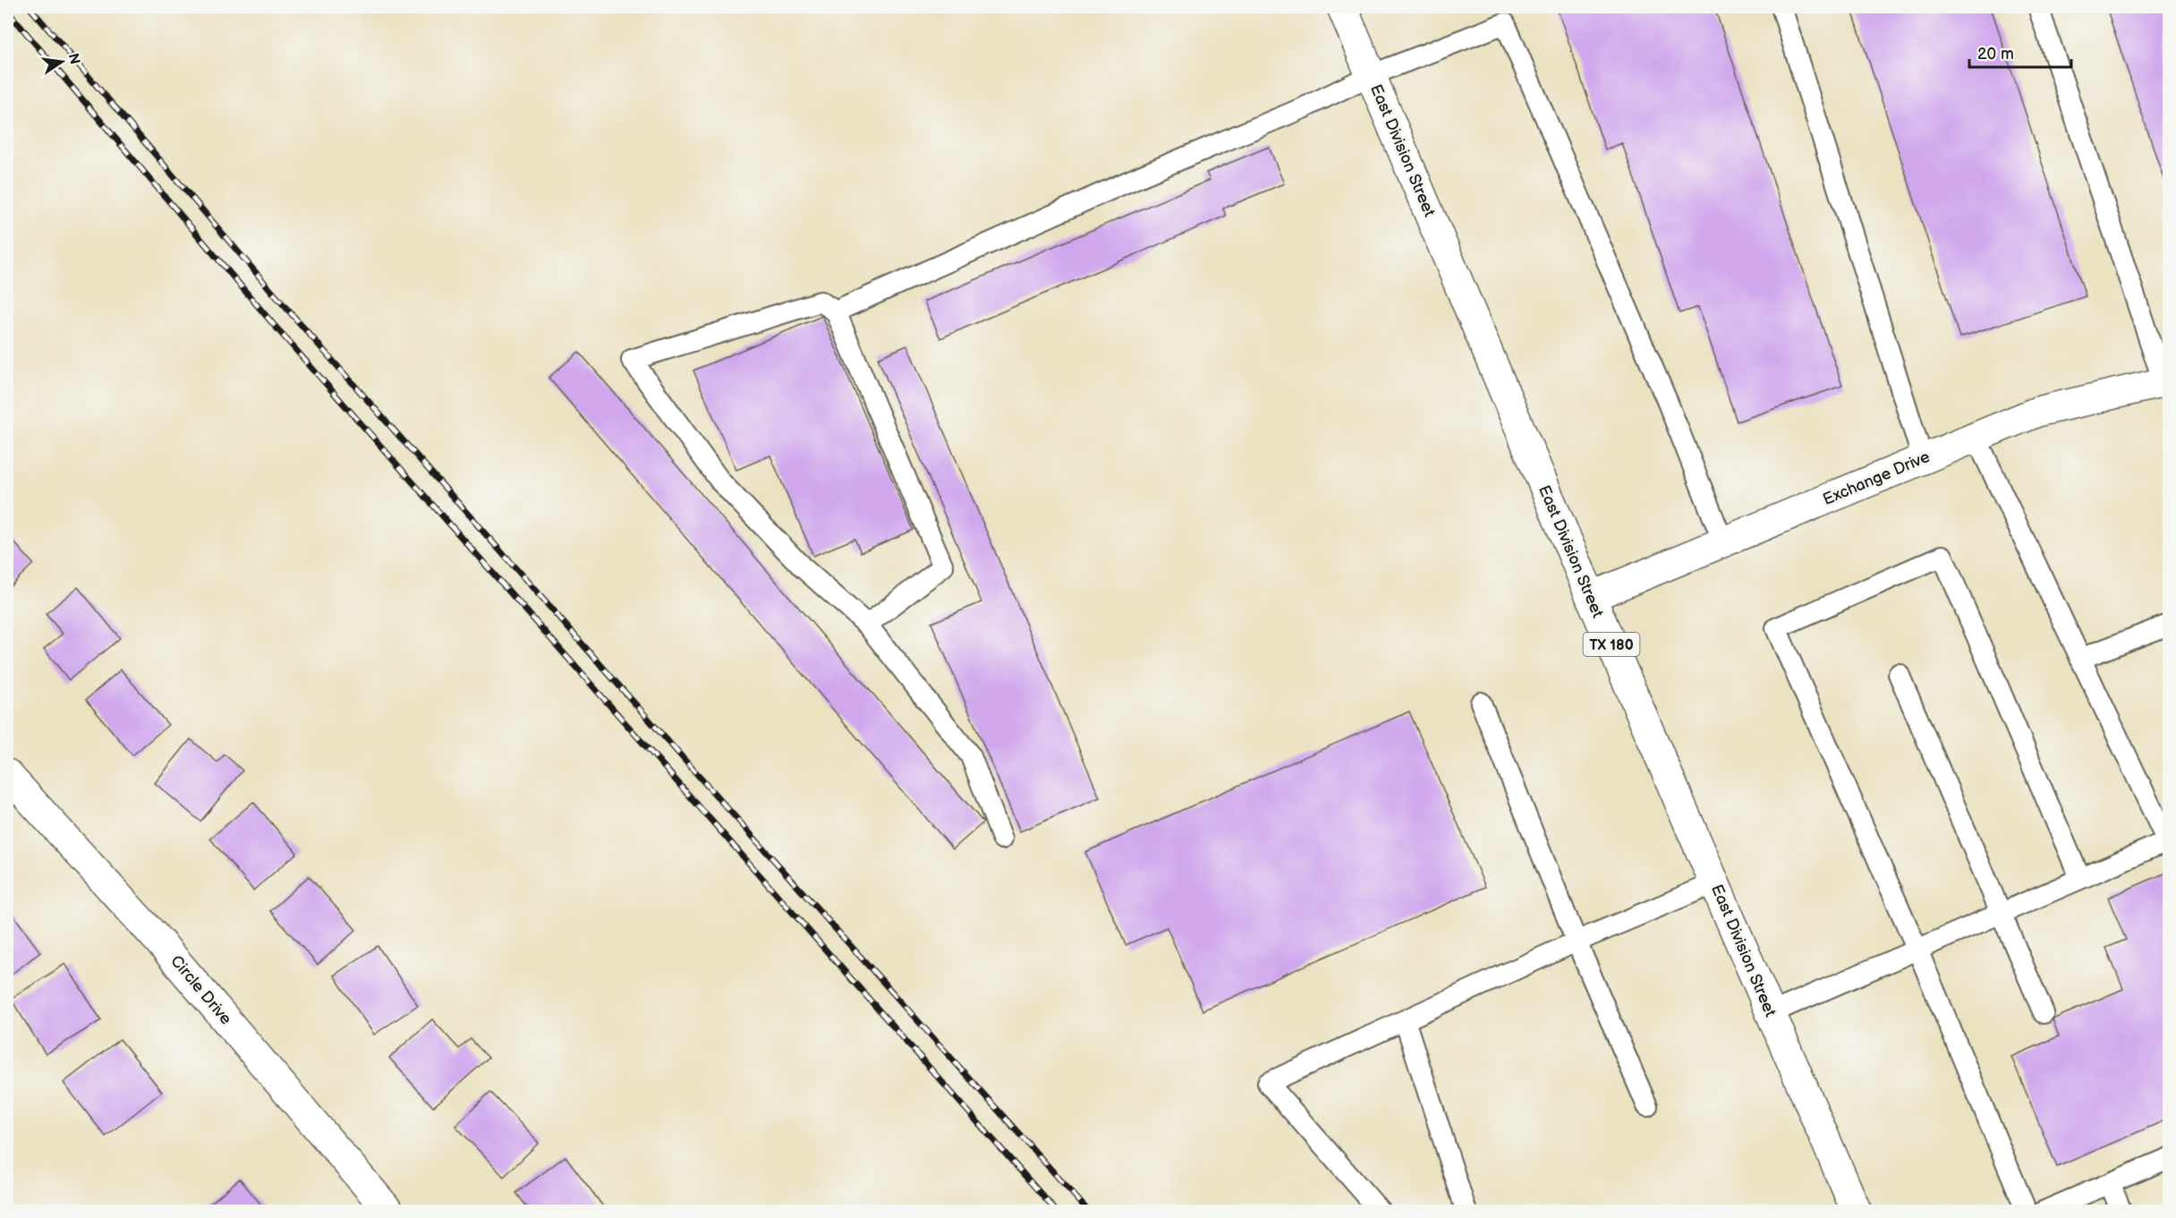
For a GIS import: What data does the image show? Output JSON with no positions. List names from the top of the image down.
{
  "streets": {
    "main road": [
      "East Division Street",
      "Exchange Drive",
      "TX 180",
      "Circle Drive"
    ]
  },
  "crossings": [
    ["East Division Street", "Exchange Drive"]
  ],
  "scale_bar": "20 m",
  "north": "right"
}
